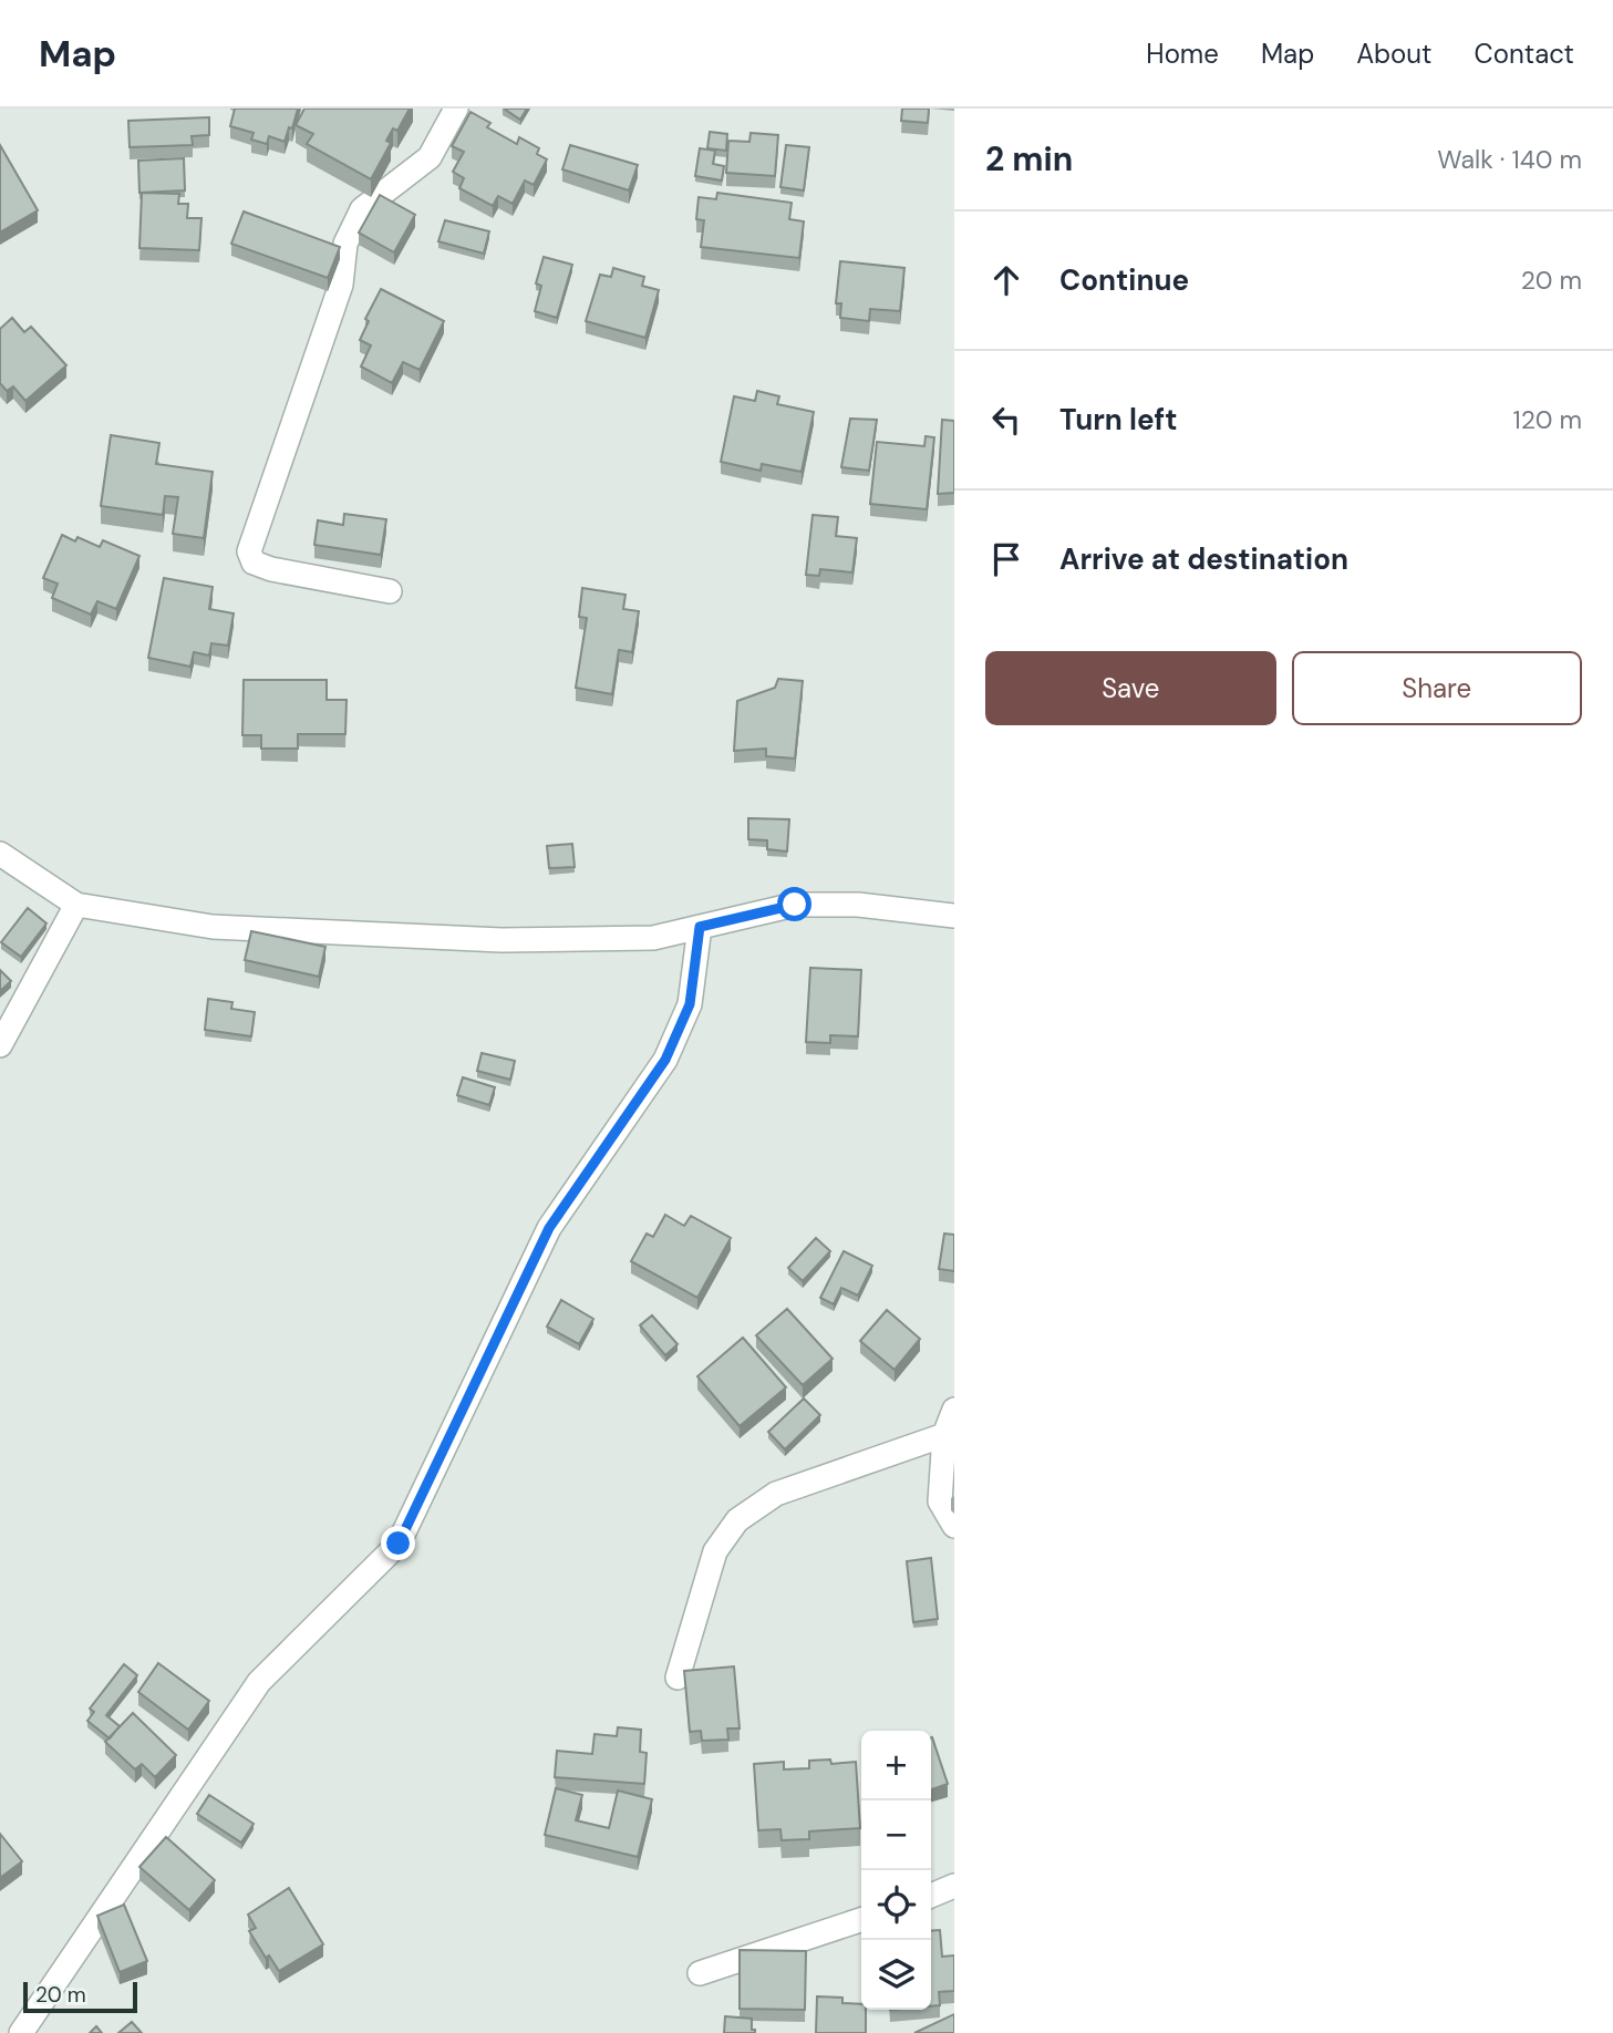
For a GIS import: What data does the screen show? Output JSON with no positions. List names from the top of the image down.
{
  "scale_bar": "20 m",
  "page": {
    "header": "Map",
    "nav": [
      "Home",
      "Map",
      "About",
      "Contact"
    ],
    "heading": ["2 min", "Walk · 140 m"],
    "list": [
      ["Continue", "20 m"],
      ["Turn left", "120 m"],
      "Arrive at destination"
    ],
    "buttons": ["Save", "Share"],
    "map_buttons": ["+", "−"],
    "scale": "20 m"
  }
}
